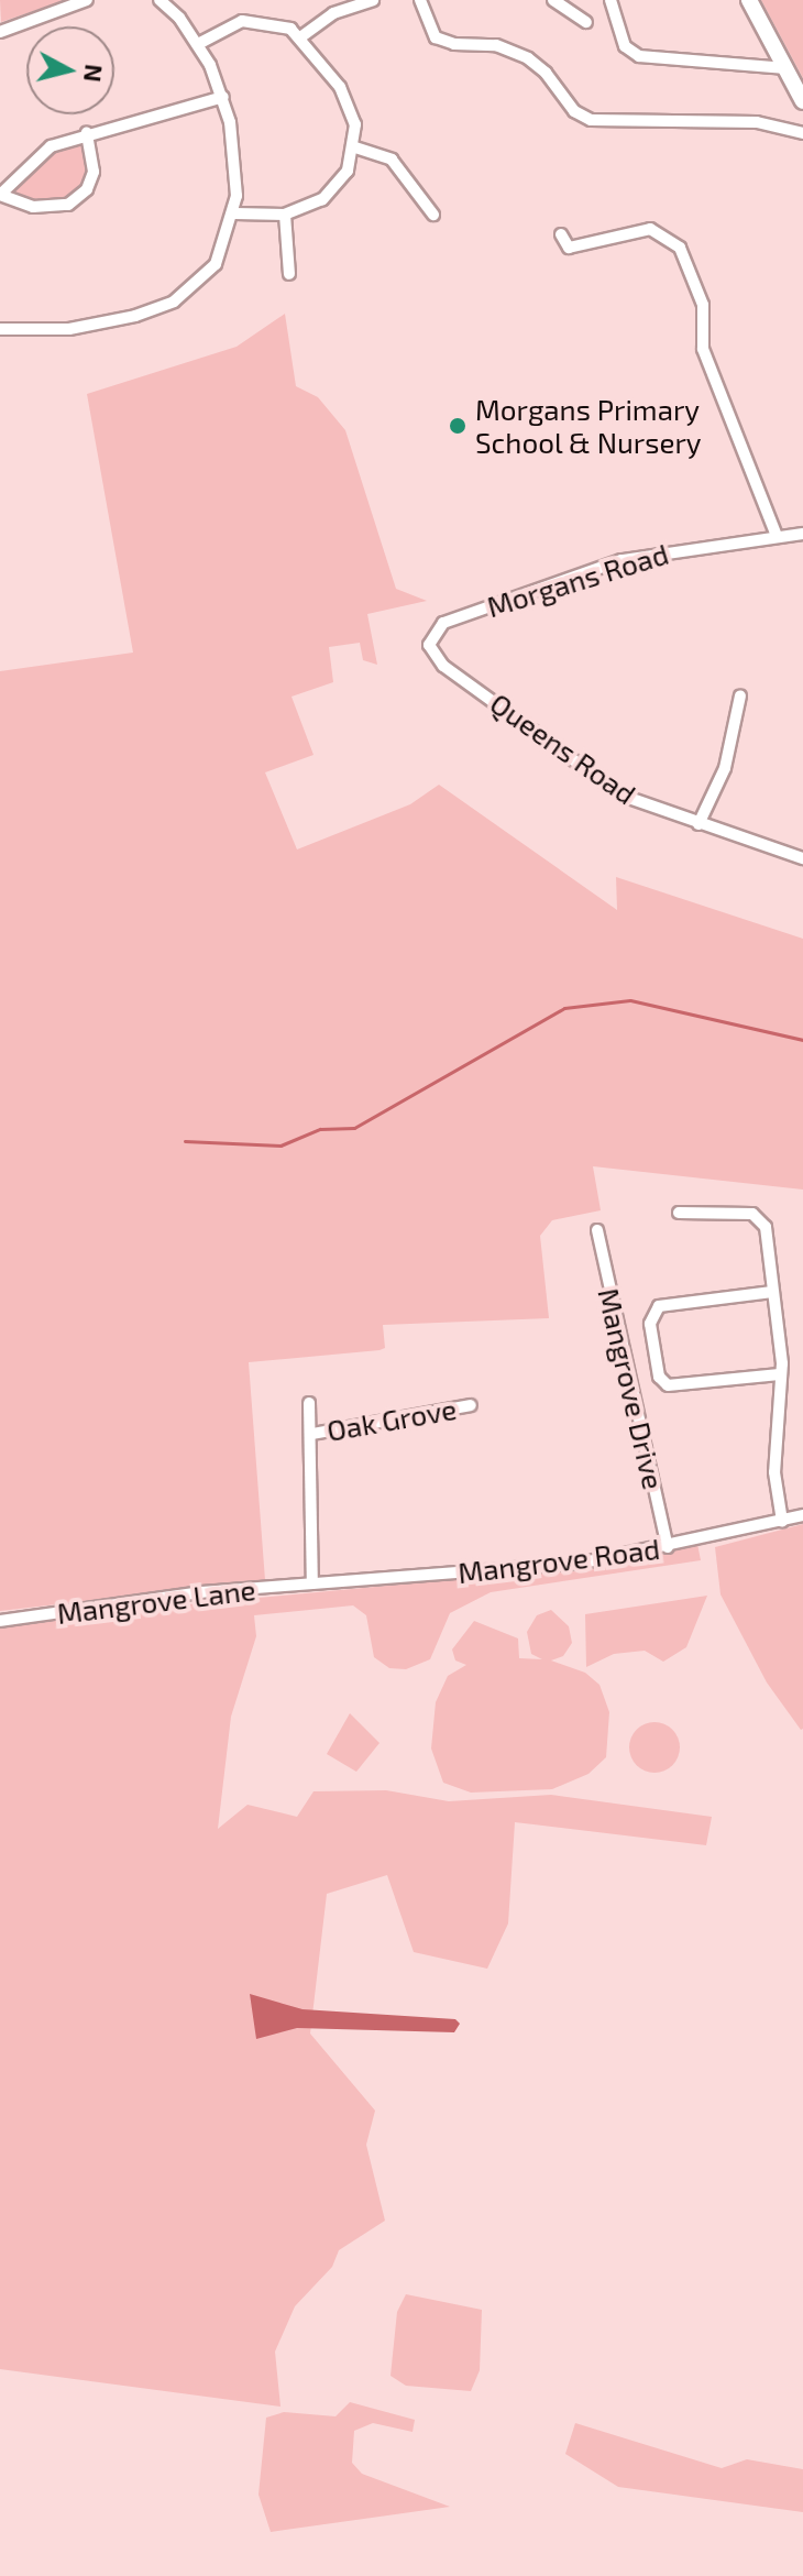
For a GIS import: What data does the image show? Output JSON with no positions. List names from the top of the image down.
{
  "streets": {
    "street": [
      "Morgans Road",
      "Queens Road",
      "Mangrove Drive",
      "Oak Grove",
      "Mangrove Road",
      "Mangrove Lane"
    ]
  },
  "crossings": [
    ["Morgans Road", "Queens Road"],
    ["Mangrove Drive", "Mangrove Road"],
    ["Oak Grove", "Mangrove Road"],
    ["Oak Grove", "Mangrove Lane"],
    ["Mangrove Road", "Mangrove Lane"]
  ],
  "places": ["Morgans Primary School & Nursery"],
  "north": "right"
}
